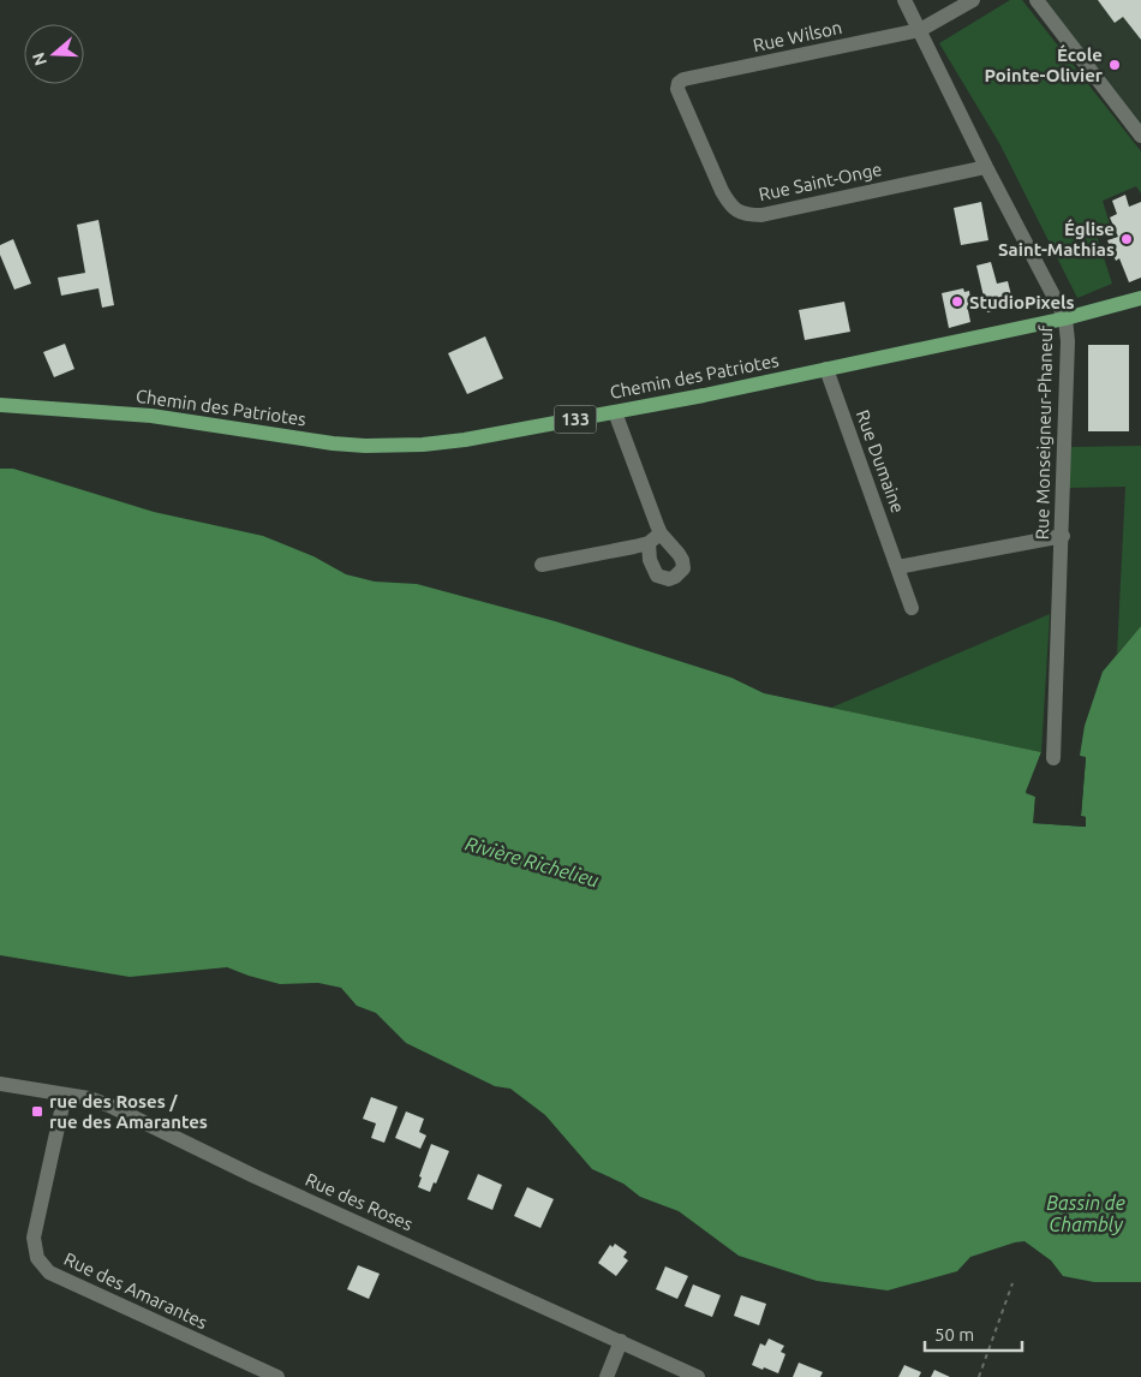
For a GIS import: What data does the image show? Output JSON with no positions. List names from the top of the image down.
{
  "streets": {
    "main road": ["Chemin des Patriotes", "133"],
    "street": [
      "Rue Wilson",
      "Rue Saint-Onge",
      "Rue Monseigneur-Phaneuf",
      "Rue Dumaine",
      "Rue des Roses",
      "Rue des Amarantes"
    ]
  },
  "crossings": [
    ["Rue Wilson", "Rue Saint-Onge"],
    ["Rue Wilson", "Rue Monseigneur-Phaneuf"],
    ["Rue Saint-Onge", "Rue Monseigneur-Phaneuf"],
    ["Chemin des Patriotes", "Rue Monseigneur-Phaneuf"],
    ["Chemin des Patriotes", "Rue Dumaine"],
    ["Rue des Roses", "Rue des Amarantes"]
  ],
  "water": ["Rivière Richelieu", "Bassin de Chambly"],
  "places": {
    "other": ["École Pointe-Olivier", "Église Saint-Mathias", "StudioPixels"],
    "transit": ["rue des Roses / rue des Amarantes"]
  },
  "scale_bar": "50 m",
  "north": "left"
}
